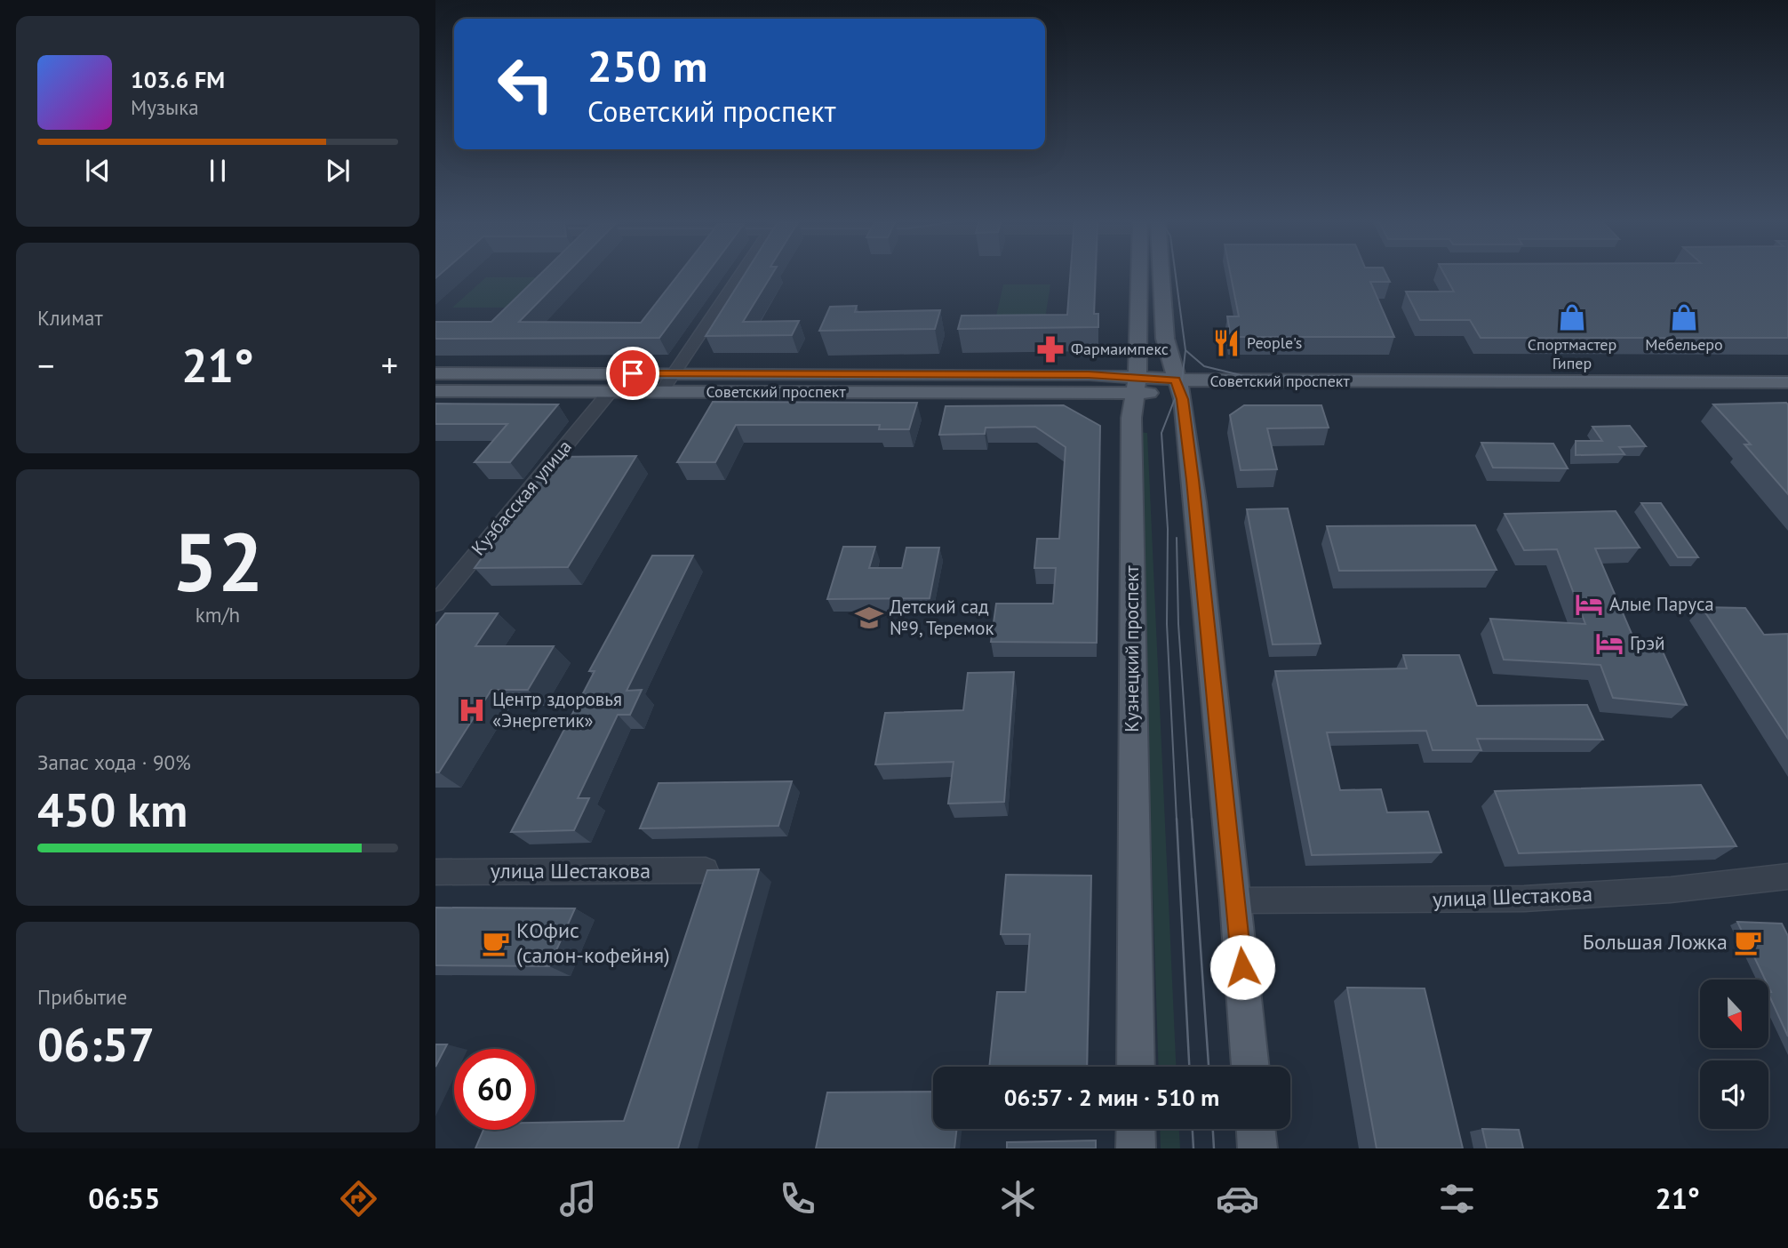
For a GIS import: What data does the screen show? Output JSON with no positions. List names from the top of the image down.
{
  "streets": {
    "main road": ["Советский проспект", "Кузнецкий проспект"],
    "street": ["Кузбасская улица", "улица Шестакова"]
  },
  "crossings": [
    ["Советский проспект", "Кузбасская улица"],
    ["Советский проспект", "Кузнецкий проспект"]
  ],
  "places": {
    "shop": ["Спортмастер Гипер", "Мебельеро"],
    "restaurant": ["People's"],
    "pharmacy": ["Фармаимпекс"],
    "hotel": ["Алые Паруса", "Грэй"],
    "school or university": ["Детский сад №9, Теремок"],
    "hospital": ["Центр здоровья «Энергетик»"],
    "cafe": ["Большая Ложка", "КОфис (салон-кофейня)"]
  },
  "north": "bottom",
  "page": {
    "turn": ["250 m", "Советский проспект"],
    "song": ["103.6 FM", "Музыка"],
    "tile": [
      "Климат",
      ["52", "km/h"],
      ["Запас хода · 90%", "450 km"],
      ["Прибытие", "06:57"]
    ],
    "heat": ["−", "21°", "+"],
    "limit": "60",
    "trip": "06:57 · 2 мин · 510 m",
    "tabs": ["06:55", "21°"]
  }
}
